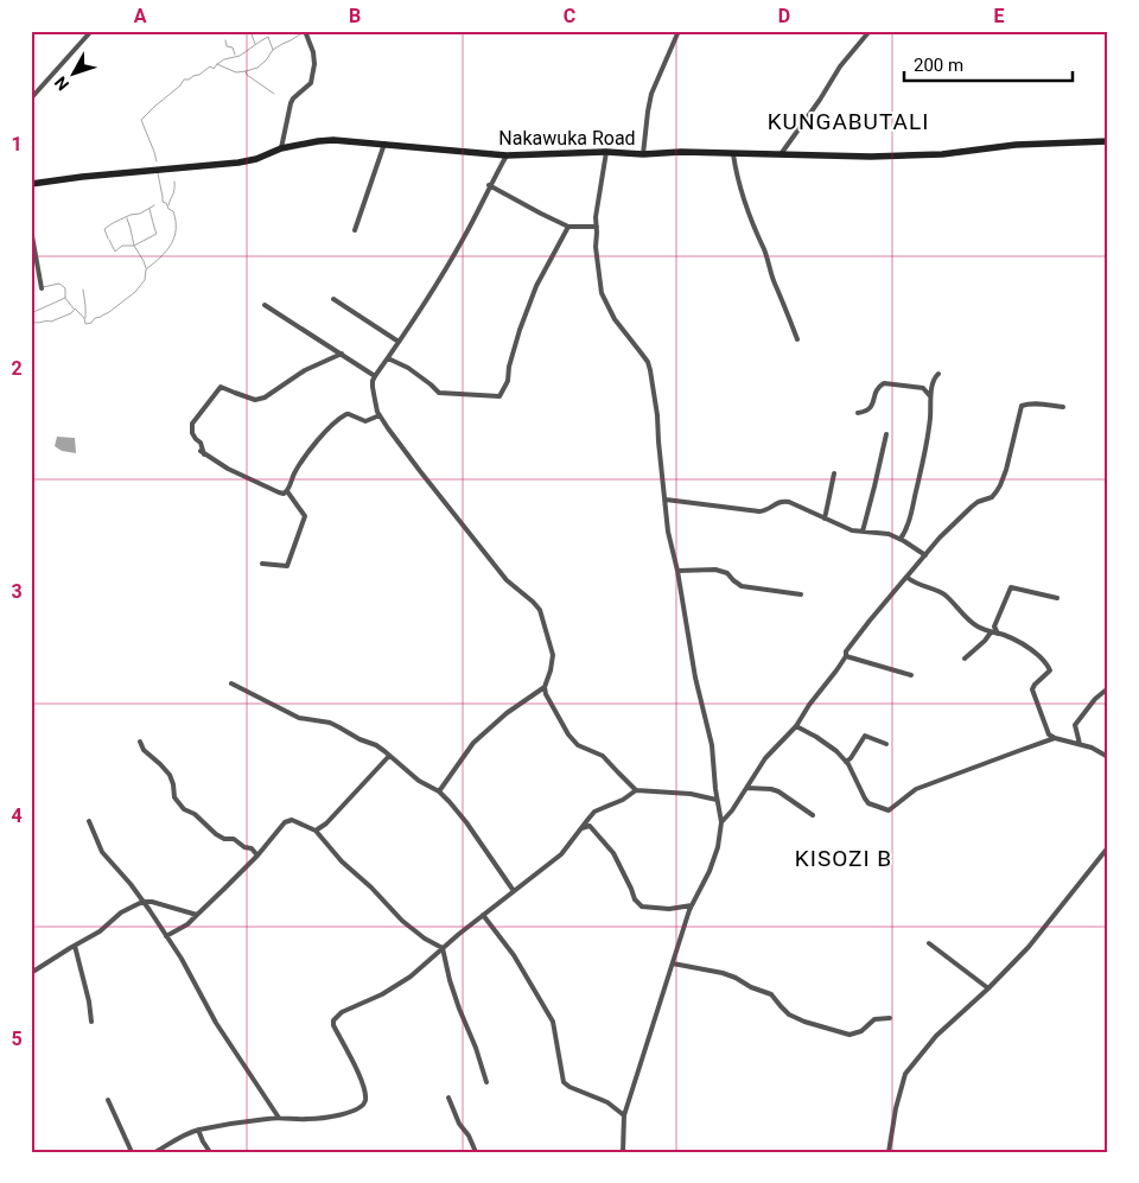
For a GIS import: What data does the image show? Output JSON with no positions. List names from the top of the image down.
{
  "streets": {
    "main road": ["Nakawuka Road"]
  },
  "districts": ["KUNGABUTALI", "KISOZI B"],
  "scale_bar": "200 m",
  "north": "bottom left",
  "grid": {
    "columns": [
      "A",
      "B",
      "C",
      "D",
      "E"
    ],
    "rows": [
      "1",
      "2",
      "3",
      "4",
      "5"
    ]
  }
}
